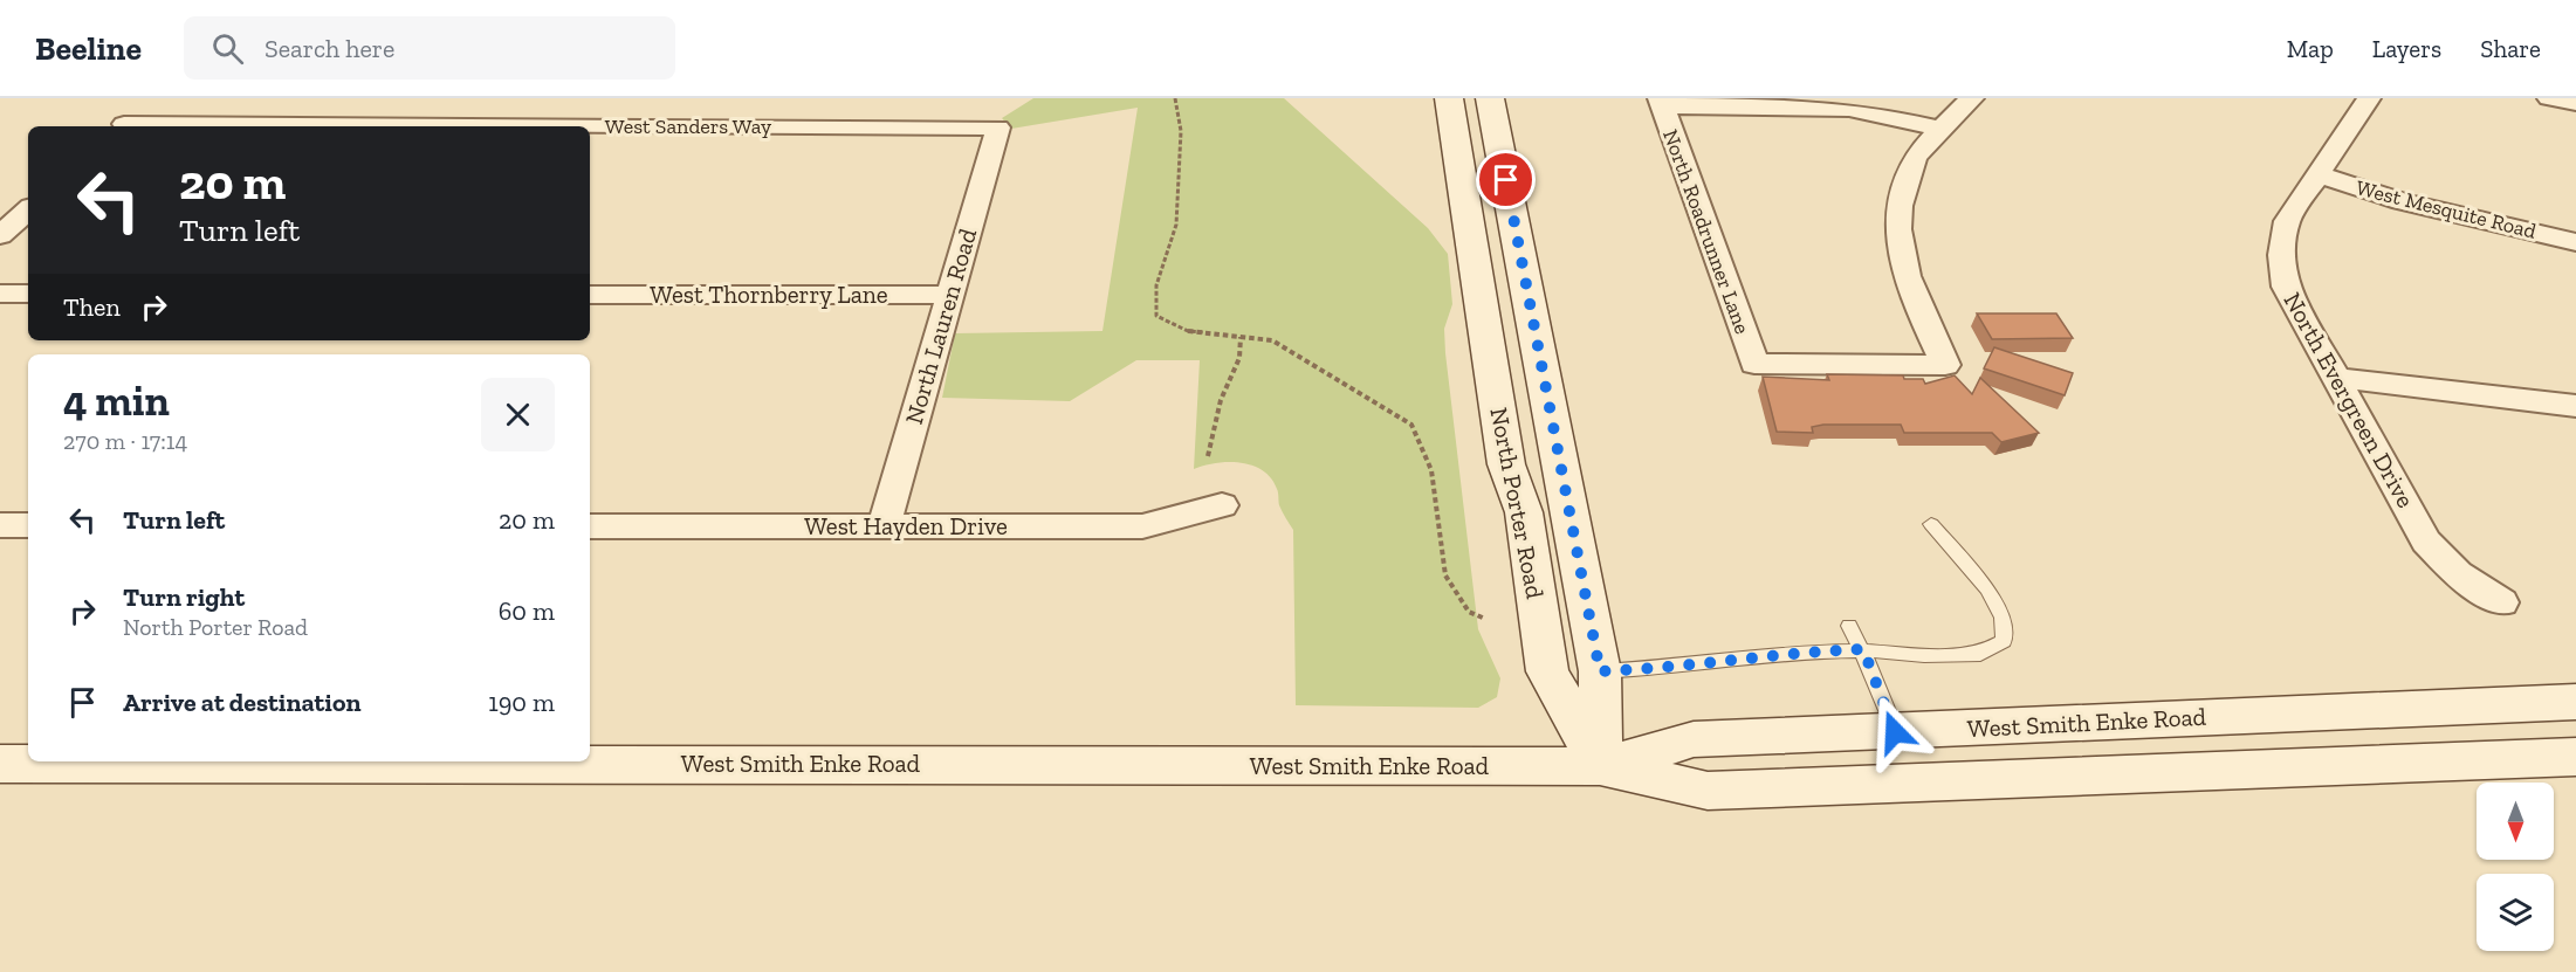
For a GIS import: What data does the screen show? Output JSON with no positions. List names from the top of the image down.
{
  "streets": {
    "street": [
      "West Sanders Way",
      "West Mesquite Road",
      "North Roadrunner Lane",
      "West Thornberry Lane",
      "North Lauren Road",
      "North Evergreen Drive",
      "North Porter Road",
      "West Hayden Drive",
      "West Smith Enke Road"
    ]
  },
  "crossings": [
    ["West Sanders Way", "North Lauren Road"],
    ["West Mesquite Road", "North Evergreen Drive"],
    ["West Thornberry Lane", "North Lauren Road"],
    ["North Lauren Road", "West Hayden Drive"],
    ["North Porter Road", "West Smith Enke Road"]
  ],
  "north": "bottom",
  "page": {
    "header": "Beeline",
    "search": "Search here",
    "nav": ["Map", "Layers", "Share"],
    "turn": ["20 m", "Turn left"],
    "then": "Then",
    "heading": ["4 min", "270 m · 17:14"],
    "list": [
      {
        "name": "Turn left",
        "value": "20 m"
      },
      {
        "name": "Turn right",
        "note": "North Porter Road",
        "value": "60 m"
      },
      {
        "name": "Arrive at destination",
        "value": "190 m"
      }
    ]
  }
}
